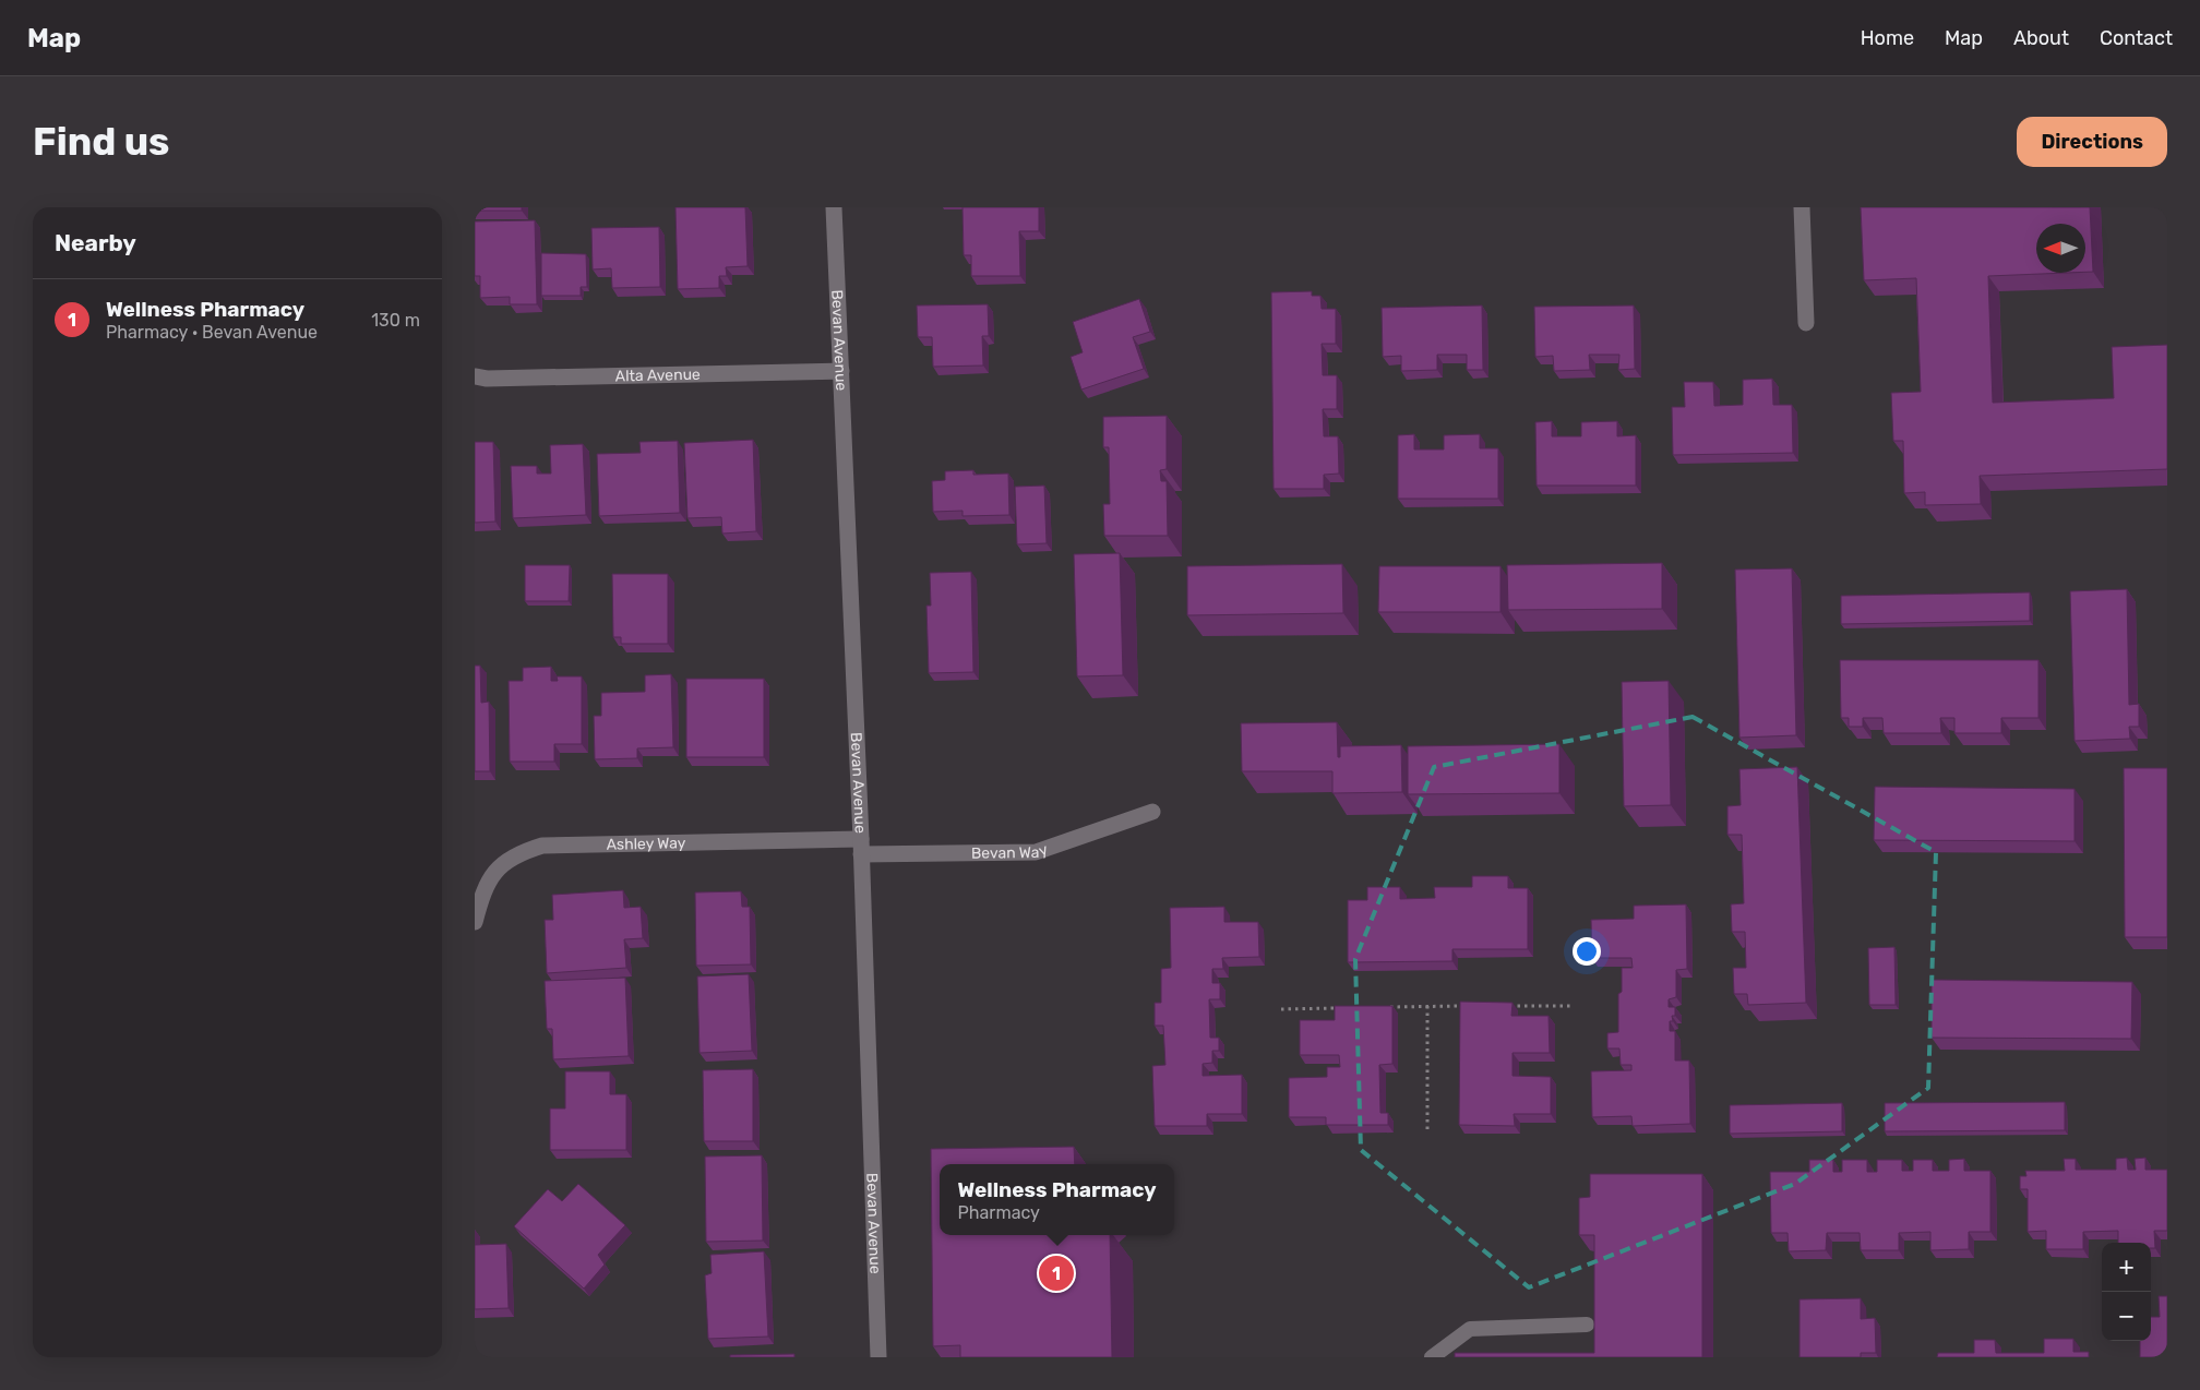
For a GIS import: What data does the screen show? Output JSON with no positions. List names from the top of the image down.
{
  "streets": {
    "street": [
      "Bevan Avenue",
      "Alta Avenue",
      "Ashley Way",
      "Bevan Way"
    ]
  },
  "crossings": [
    ["Bevan Avenue", "Alta Avenue"],
    ["Bevan Avenue", "Ashley Way"],
    ["Bevan Avenue", "Bevan Way"],
    ["Ashley Way", "Bevan Way"]
  ],
  "north": "left",
  "page": {
    "header": "Map",
    "nav": [
      "Home",
      "Map",
      "About",
      "Contact"
    ],
    "buttons": "Directions",
    "title": "Find us",
    "heading": "Nearby",
    "list": [
      {
        "mark": "1",
        "name": "Wellness Pharmacy",
        "note": "Pharmacy · Bevan Avenue",
        "value": "130 m"
      }
    ],
    "popup": ["Wellness Pharmacy", "Pharmacy"],
    "map_buttons": ["+", "−"],
    "pins": "1"
  }
}
